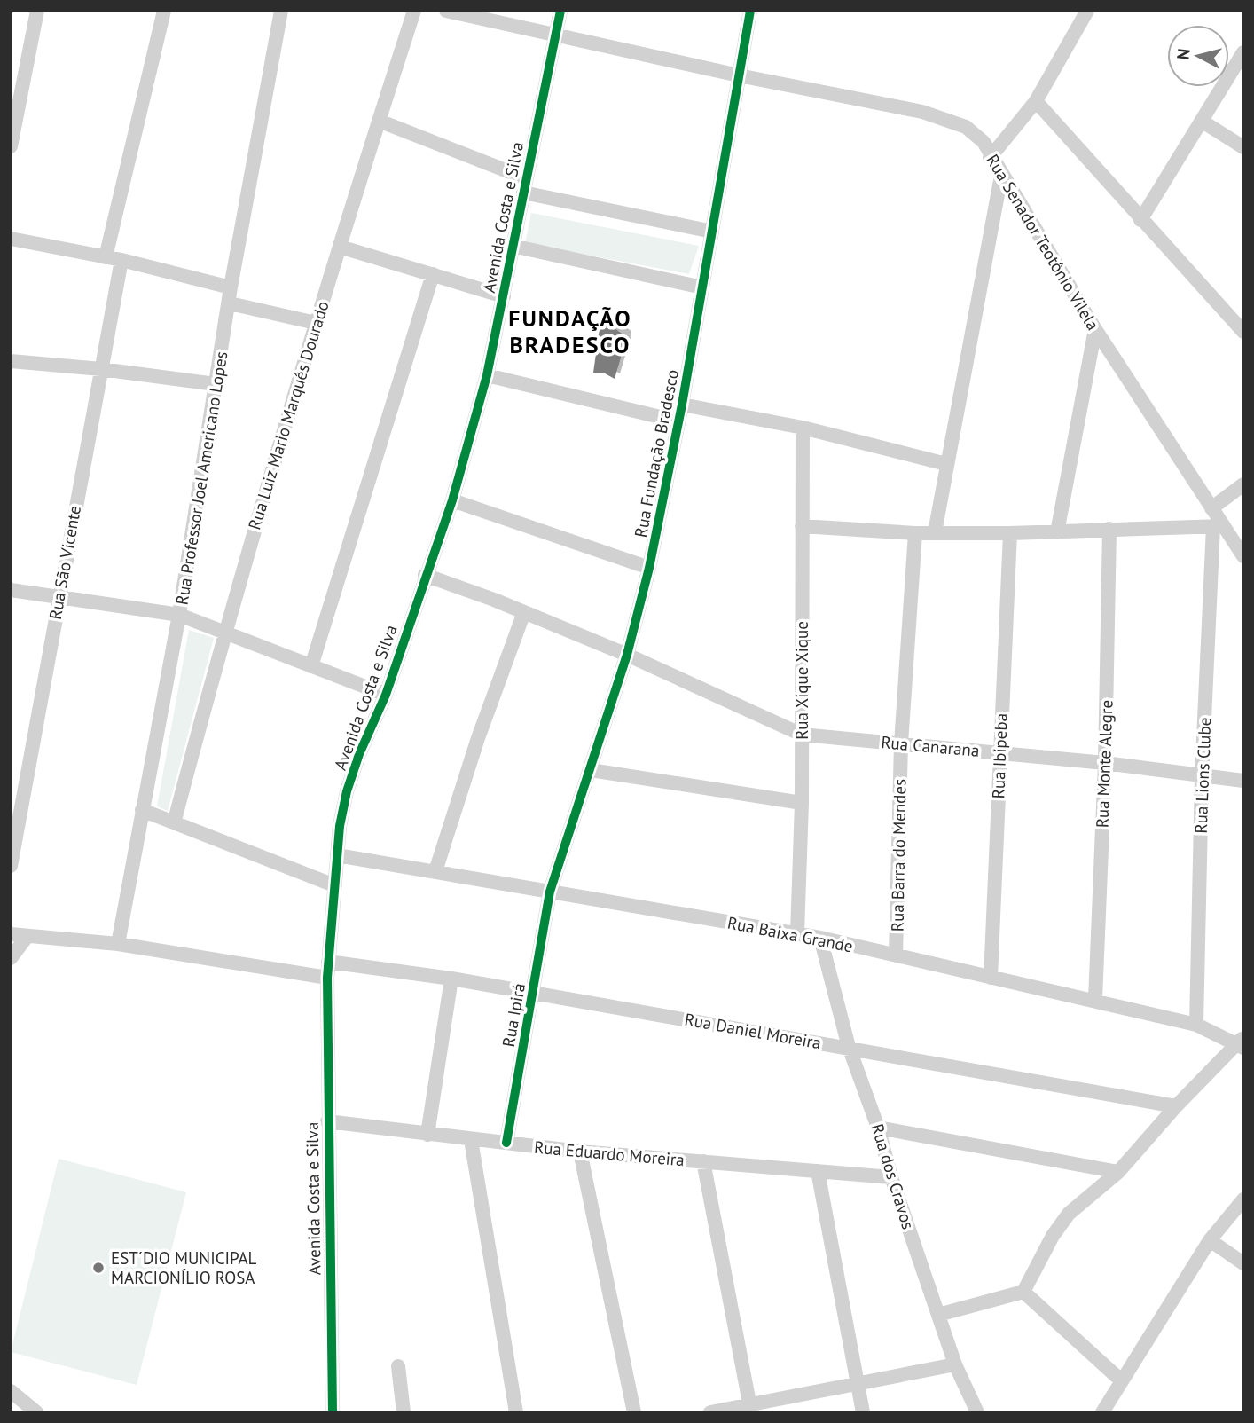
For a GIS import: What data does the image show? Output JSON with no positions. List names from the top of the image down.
{
  "streets": {
    "street": [
      "Avenida Costa e Silva",
      "Rua Senador Teotônio Vilela",
      "Rua Luiz Mario Marquês Dourado",
      "Rua Fundação Bradesco",
      "Rua Professor Joel Americano Lopes",
      "Rua São Vicente",
      "Rua Xique Xique",
      "Rua Canarana",
      "Rua Ibipeba",
      "Rua Monte Alegre",
      "Rua Lions Clube",
      "Rua Barra do Mendes",
      "Rua Baixa Grande",
      "Rua Ipirá",
      "Rua Daniel Moreira",
      "Rua Eduardo Moreira",
      "Rua dos Cravos"
    ]
  },
  "crossings": [
    ["Avenida Costa e Silva", "Rua Senador Teotônio Vilela"],
    ["Avenida Costa e Silva", "Rua Canarana"],
    ["Avenida Costa e Silva", "Rua Baixa Grande"],
    ["Avenida Costa e Silva", "Rua Daniel Moreira"],
    ["Avenida Costa e Silva", "Rua Eduardo Moreira"],
    ["Rua Senador Teotônio Vilela", "Rua Fundação Bradesco"],
    ["Rua Senador Teotônio Vilela", "Rua Lions Clube"],
    ["Rua Fundação Bradesco", "Rua Canarana"],
    ["Rua Fundação Bradesco", "Rua Baixa Grande"],
    ["Rua Fundação Bradesco", "Rua Ipirá"],
    ["Rua Xique Xique", "Rua Canarana"],
    ["Rua Xique Xique", "Rua Baixa Grande"],
    ["Rua Canarana", "Rua Ibipeba"],
    ["Rua Canarana", "Rua Monte Alegre"],
    ["Rua Canarana", "Rua Lions Clube"],
    ["Rua Canarana", "Rua Barra do Mendes"],
    ["Rua Ibipeba", "Rua Baixa Grande"],
    ["Rua Monte Alegre", "Rua Baixa Grande"],
    ["Rua Lions Clube", "Rua Baixa Grande"],
    ["Rua Barra do Mendes", "Rua Baixa Grande"],
    ["Rua Baixa Grande", "Rua Ipirá"],
    ["Rua Baixa Grande", "Rua dos Cravos"],
    ["Rua Ipirá", "Rua Daniel Moreira"],
    ["Rua Ipirá", "Rua Eduardo Moreira"],
    ["Rua Daniel Moreira", "Rua dos Cravos"],
    ["Rua Eduardo Moreira", "Rua dos Cravos"]
  ],
  "districts": ["FUNDAÇÃO BRADESCO"],
  "places": ["EST´DIO MUNICIPAL MARCIONÍLIO ROSA"],
  "north": "left"
}
